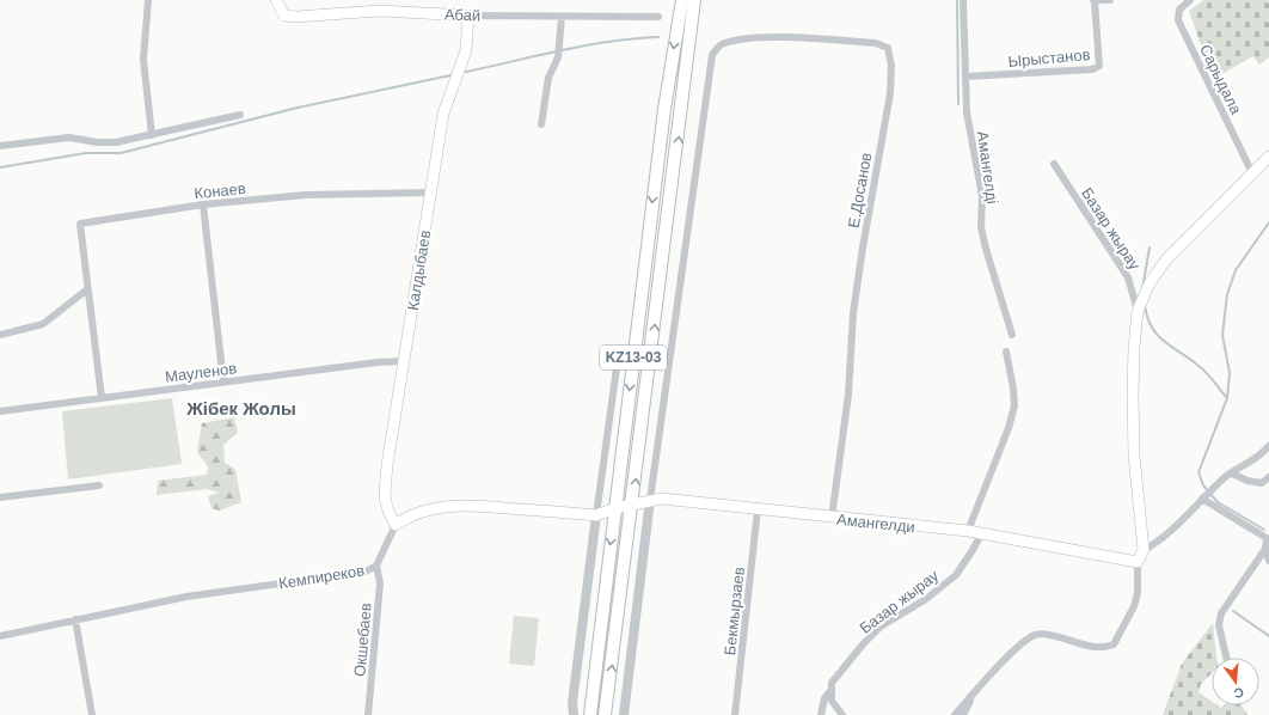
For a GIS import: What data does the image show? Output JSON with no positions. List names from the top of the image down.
{
  "streets": {
    "highway": ["KZ13-03"],
    "main road": ["Абай", "Калдыбаев", "Амангелди"],
    "street": [
      "Ырыстанов",
      "Сарыдала",
      "Амангелді",
      "Конаев",
      "Е.Досанов",
      "Базар жырау",
      "Мауленов",
      "Кемпиреков",
      "Бекмырзаев",
      "Окшебаев"
    ]
  },
  "crossings": [
    ["Абай", "Калдыбаев"],
    ["Ырыстанов", "Амангелді"],
    ["Конаев", "Калдыбаев"],
    ["Конаев", "Мауленов"],
    ["Е.Досанов", "Амангелди"],
    ["Базар жырау", "Амангелди"],
    ["Калдыбаев", "Мауленов"],
    ["Калдыбаев", "Кемпиреков"],
    ["KZ13-03", "Амангелди"],
    ["Амангелди", "Бекмырзаев"],
    ["Кемпиреков", "Окшебаев"]
  ],
  "districts": ["Жібек Жолы"],
  "north": "bottom"
}
